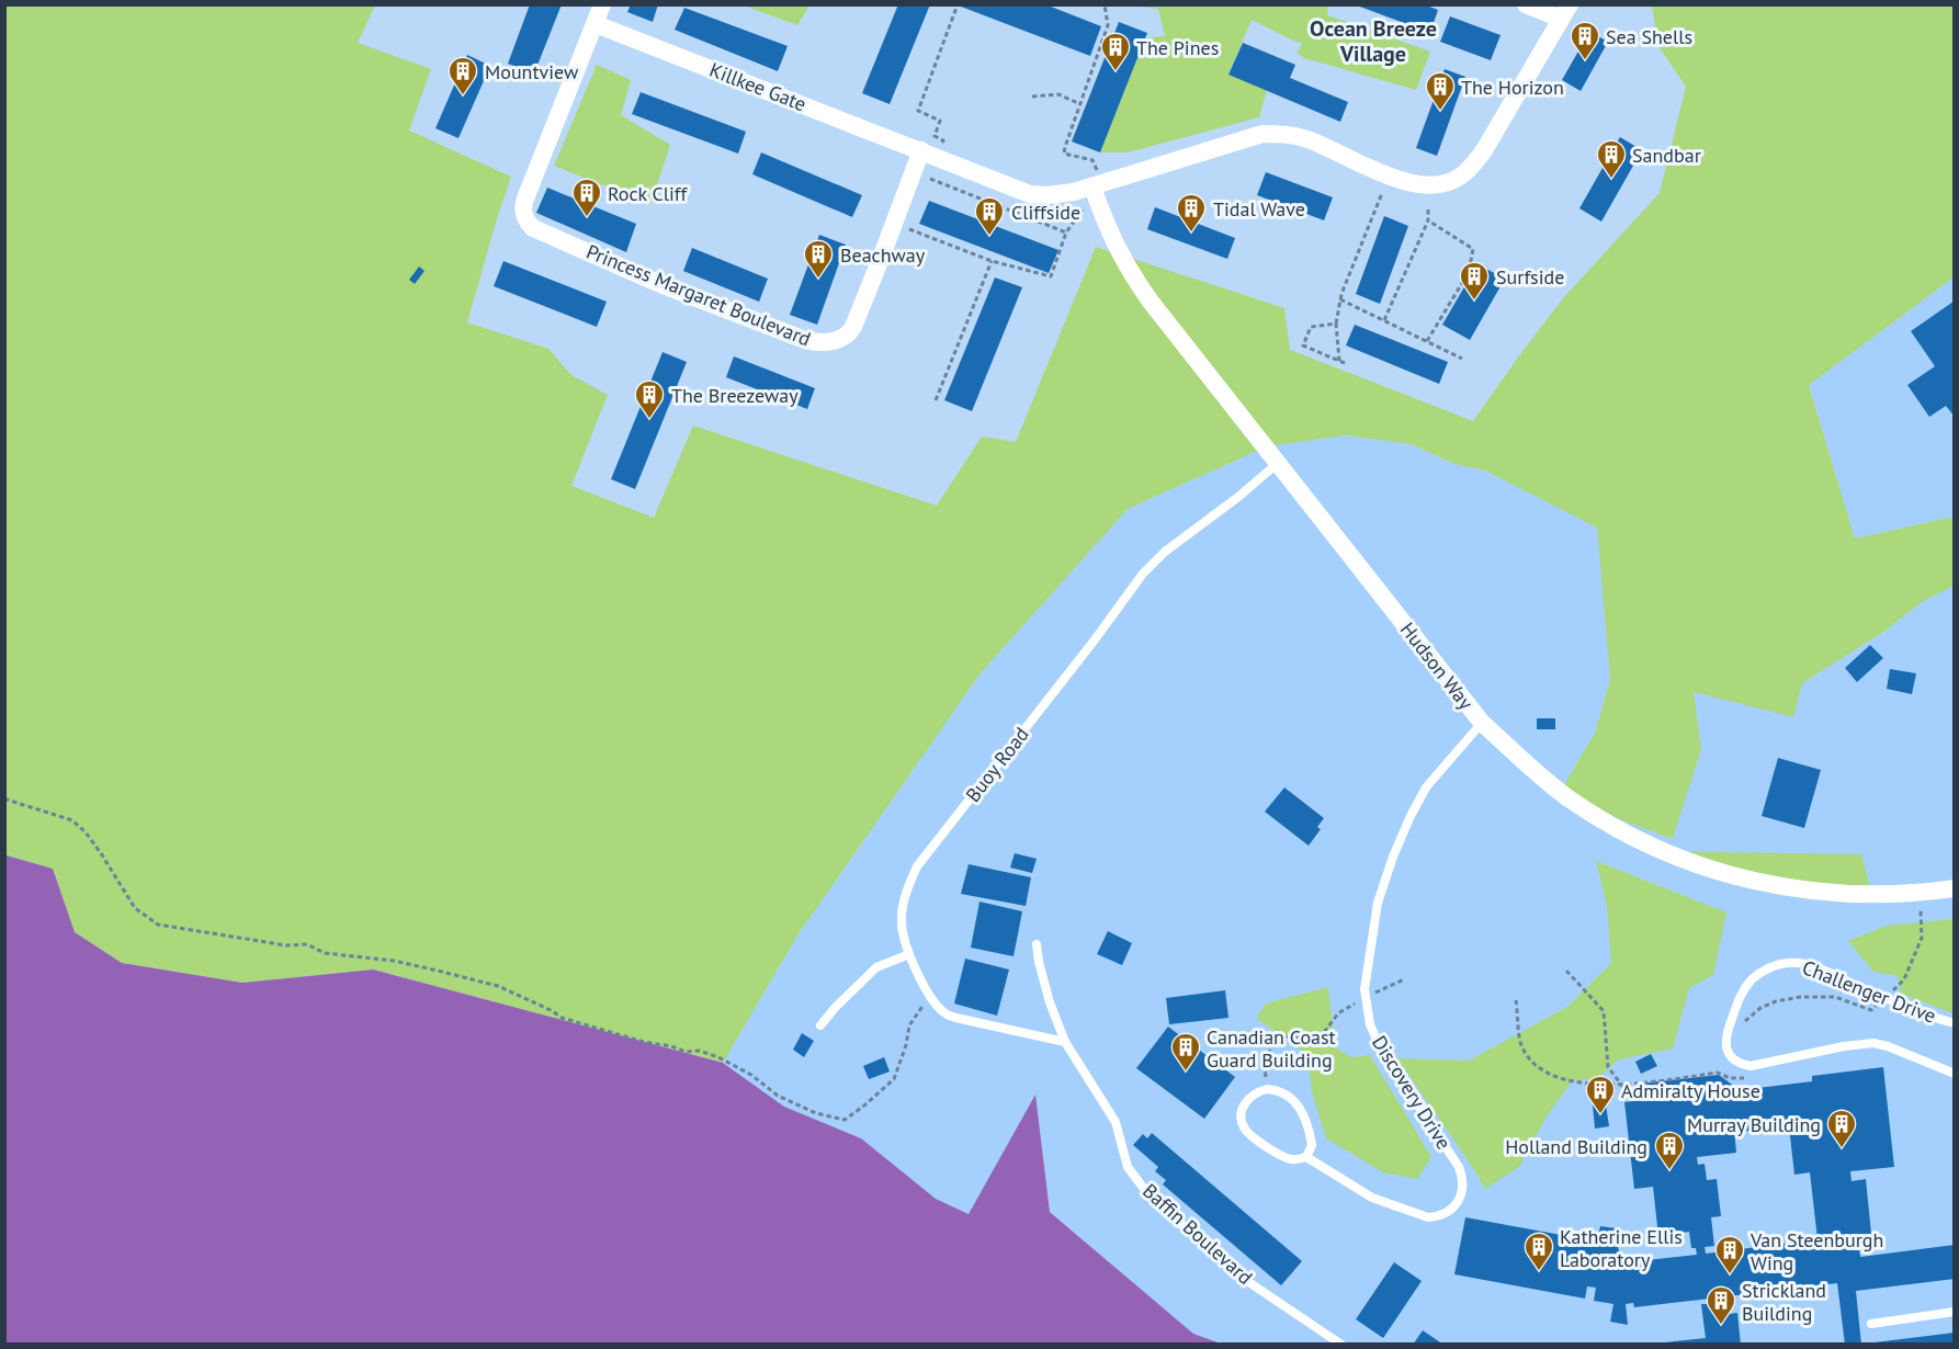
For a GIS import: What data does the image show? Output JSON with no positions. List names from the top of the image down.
{
  "streets": {
    "street": ["Killkee Gate", "Princess Margaret Boulevard", "Hudson Way"],
    "lane": [
      "Buoy Road",
      "Challenger Drive",
      "Discovery Drive",
      "Baffin Boulevard"
    ]
  },
  "crossings": [
    ["Killkee Gate", "Princess Margaret Boulevard"],
    ["Hudson Way", "Buoy Road"],
    ["Hudson Way", "Discovery Drive"],
    ["Buoy Road", "Baffin Boulevard"]
  ],
  "districts": ["Ocean Breeze Village"],
  "places": {
    "building": [
      "Sea Shells",
      "The Pines",
      "Mountview",
      "The Horizon",
      "Sandbar",
      "Rock Cliff",
      "Tidal Wave",
      "Cliffside",
      "Beachway",
      "Surfside",
      "The Breezeway",
      "Canadian Coast Guard Building",
      "Admiralty House",
      "Murray Building",
      "Holland Building",
      "Katherine Ellis Laboratory",
      "Van Steenburgh Wing",
      "Strickland Building"
    ]
  }
}
